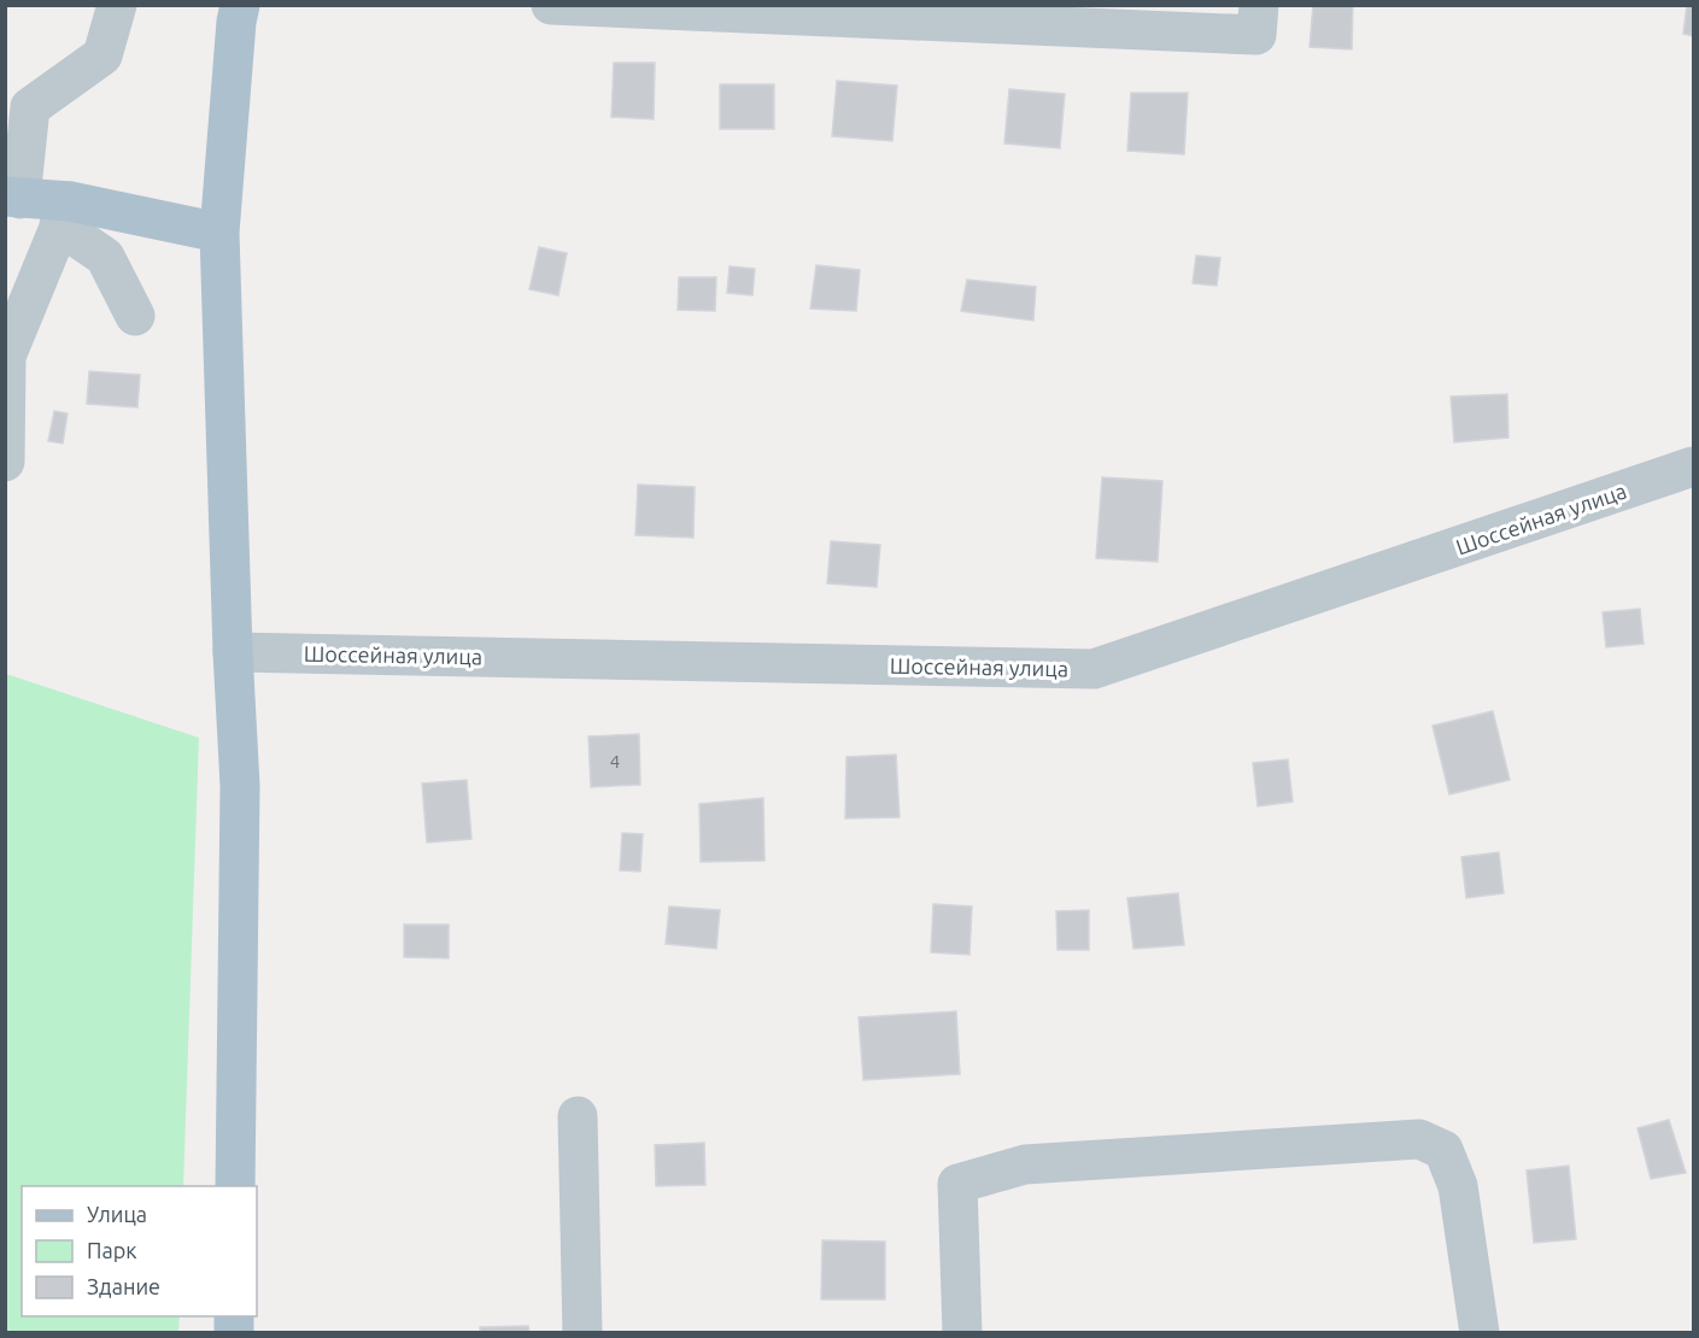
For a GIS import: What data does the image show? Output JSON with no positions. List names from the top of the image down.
{
  "streets": {
    "street": ["Шоссейная улица"]
  },
  "house_numbers": ["4"],
  "legend": ["Улица", "Парк", "Здание"]
}
